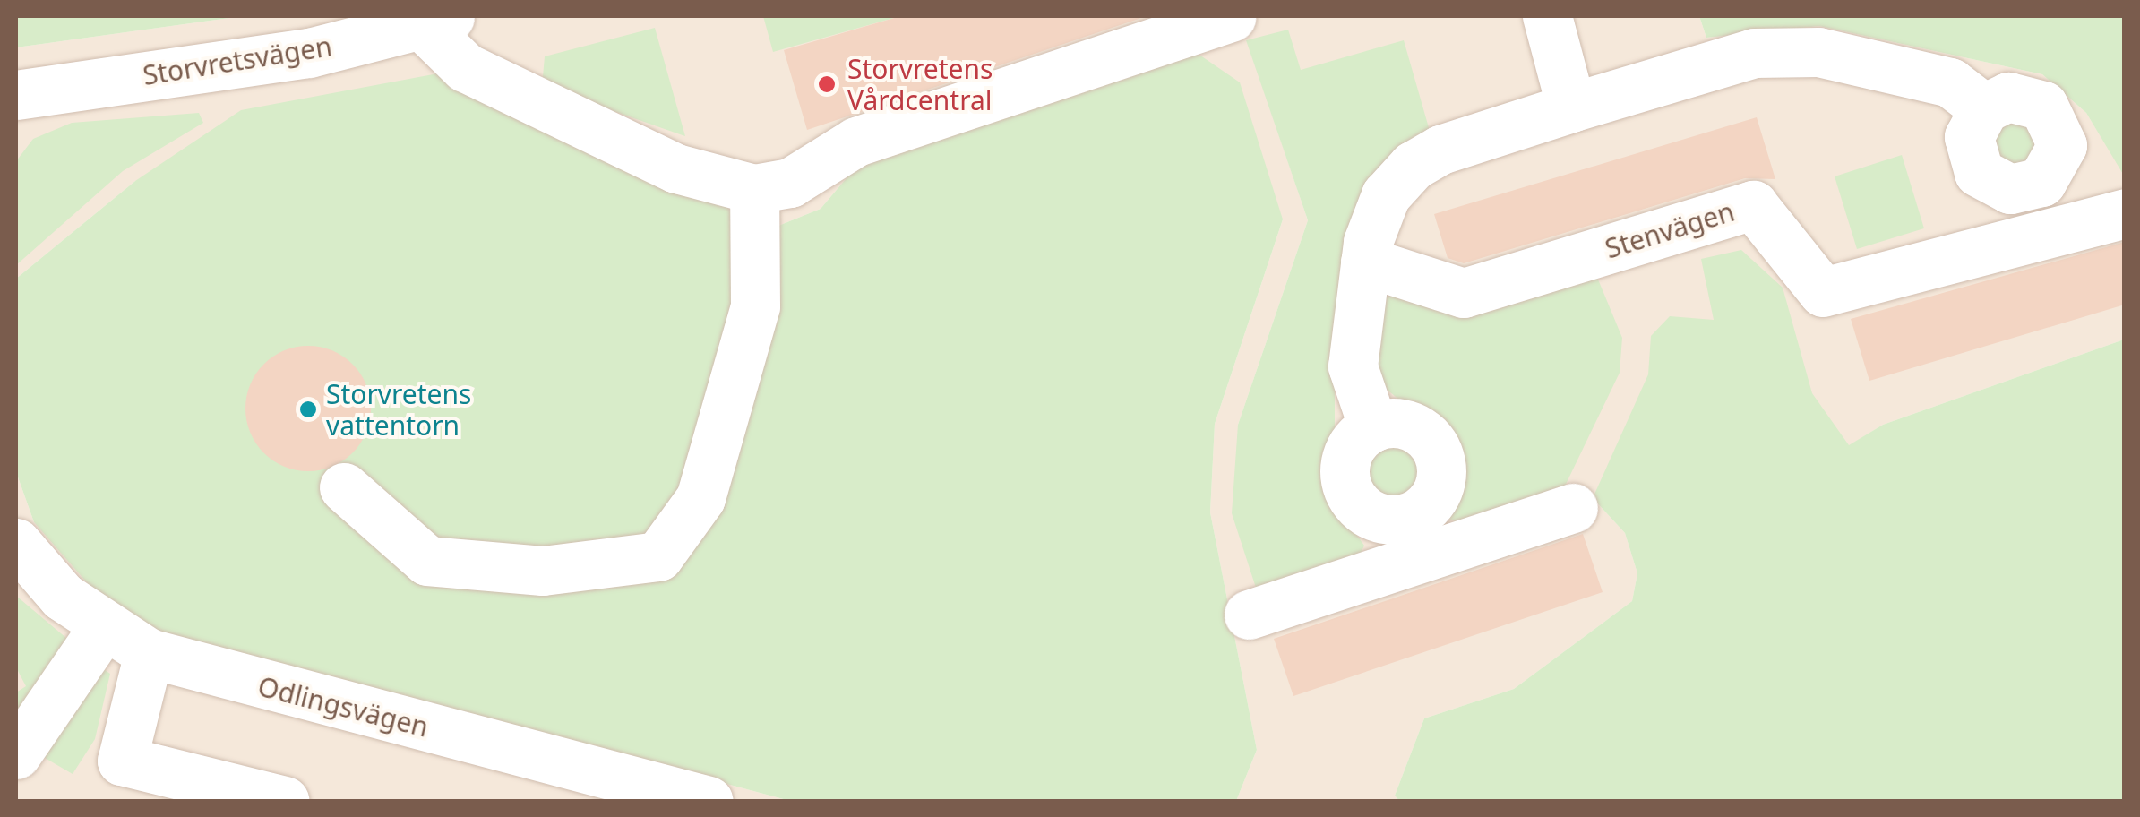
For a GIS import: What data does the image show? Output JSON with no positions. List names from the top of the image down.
{
  "streets": {
    "street": ["Storvretsvägen", "Stenvägen", "Odlingsvägen"]
  },
  "places": ["Storvretens Vårdcentral", "Storvretens vattentorn"]
}
